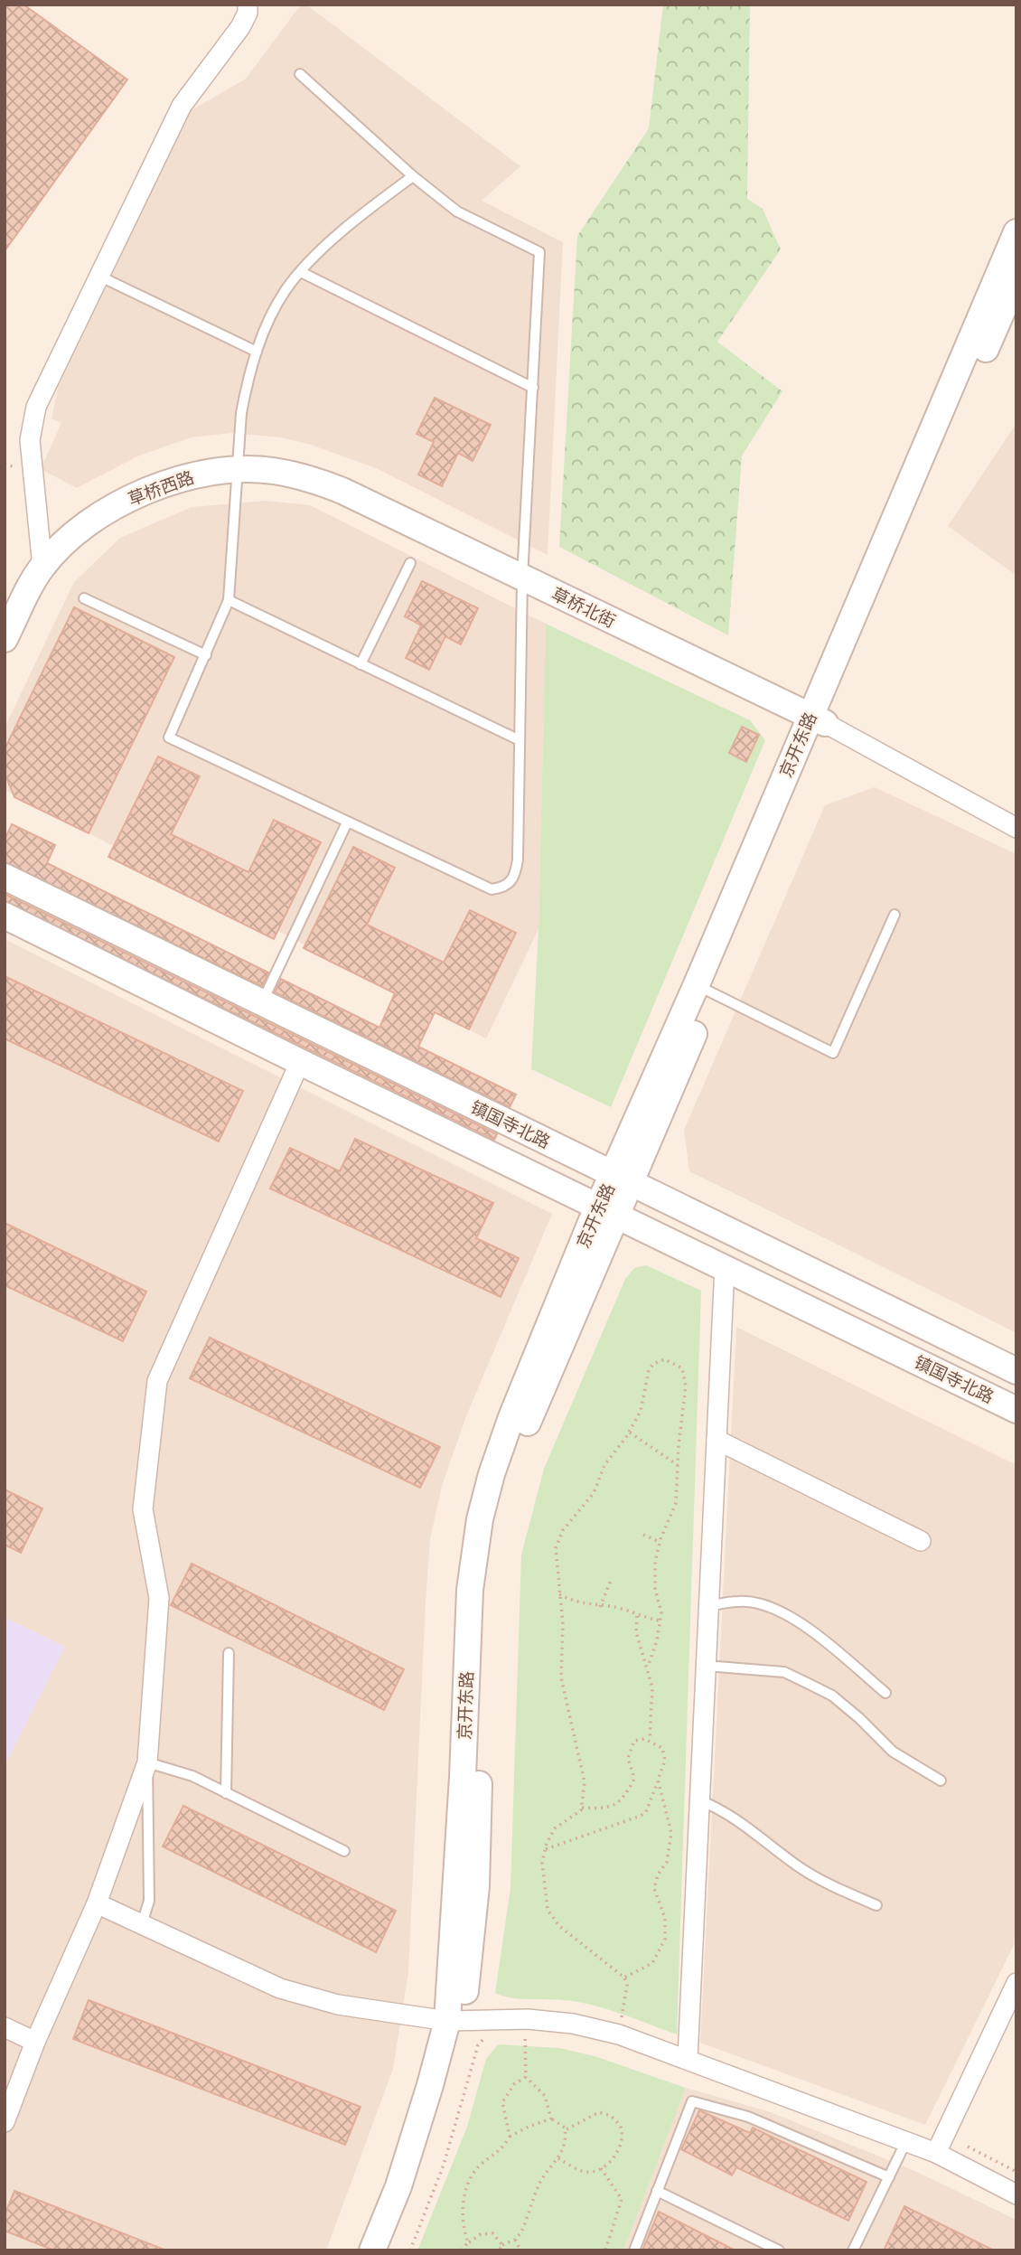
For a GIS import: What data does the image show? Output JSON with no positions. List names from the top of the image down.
{
  "streets": {
    "street": [
      "草桥西路",
      "草桥北街",
      "京开东路",
      "镇国寺北路"
    ]
  },
  "crossings": [
    ["草桥西路", "草桥北街"],
    ["草桥北街", "京开东路"],
    ["京开东路", "镇国寺北路"]
  ]
}
